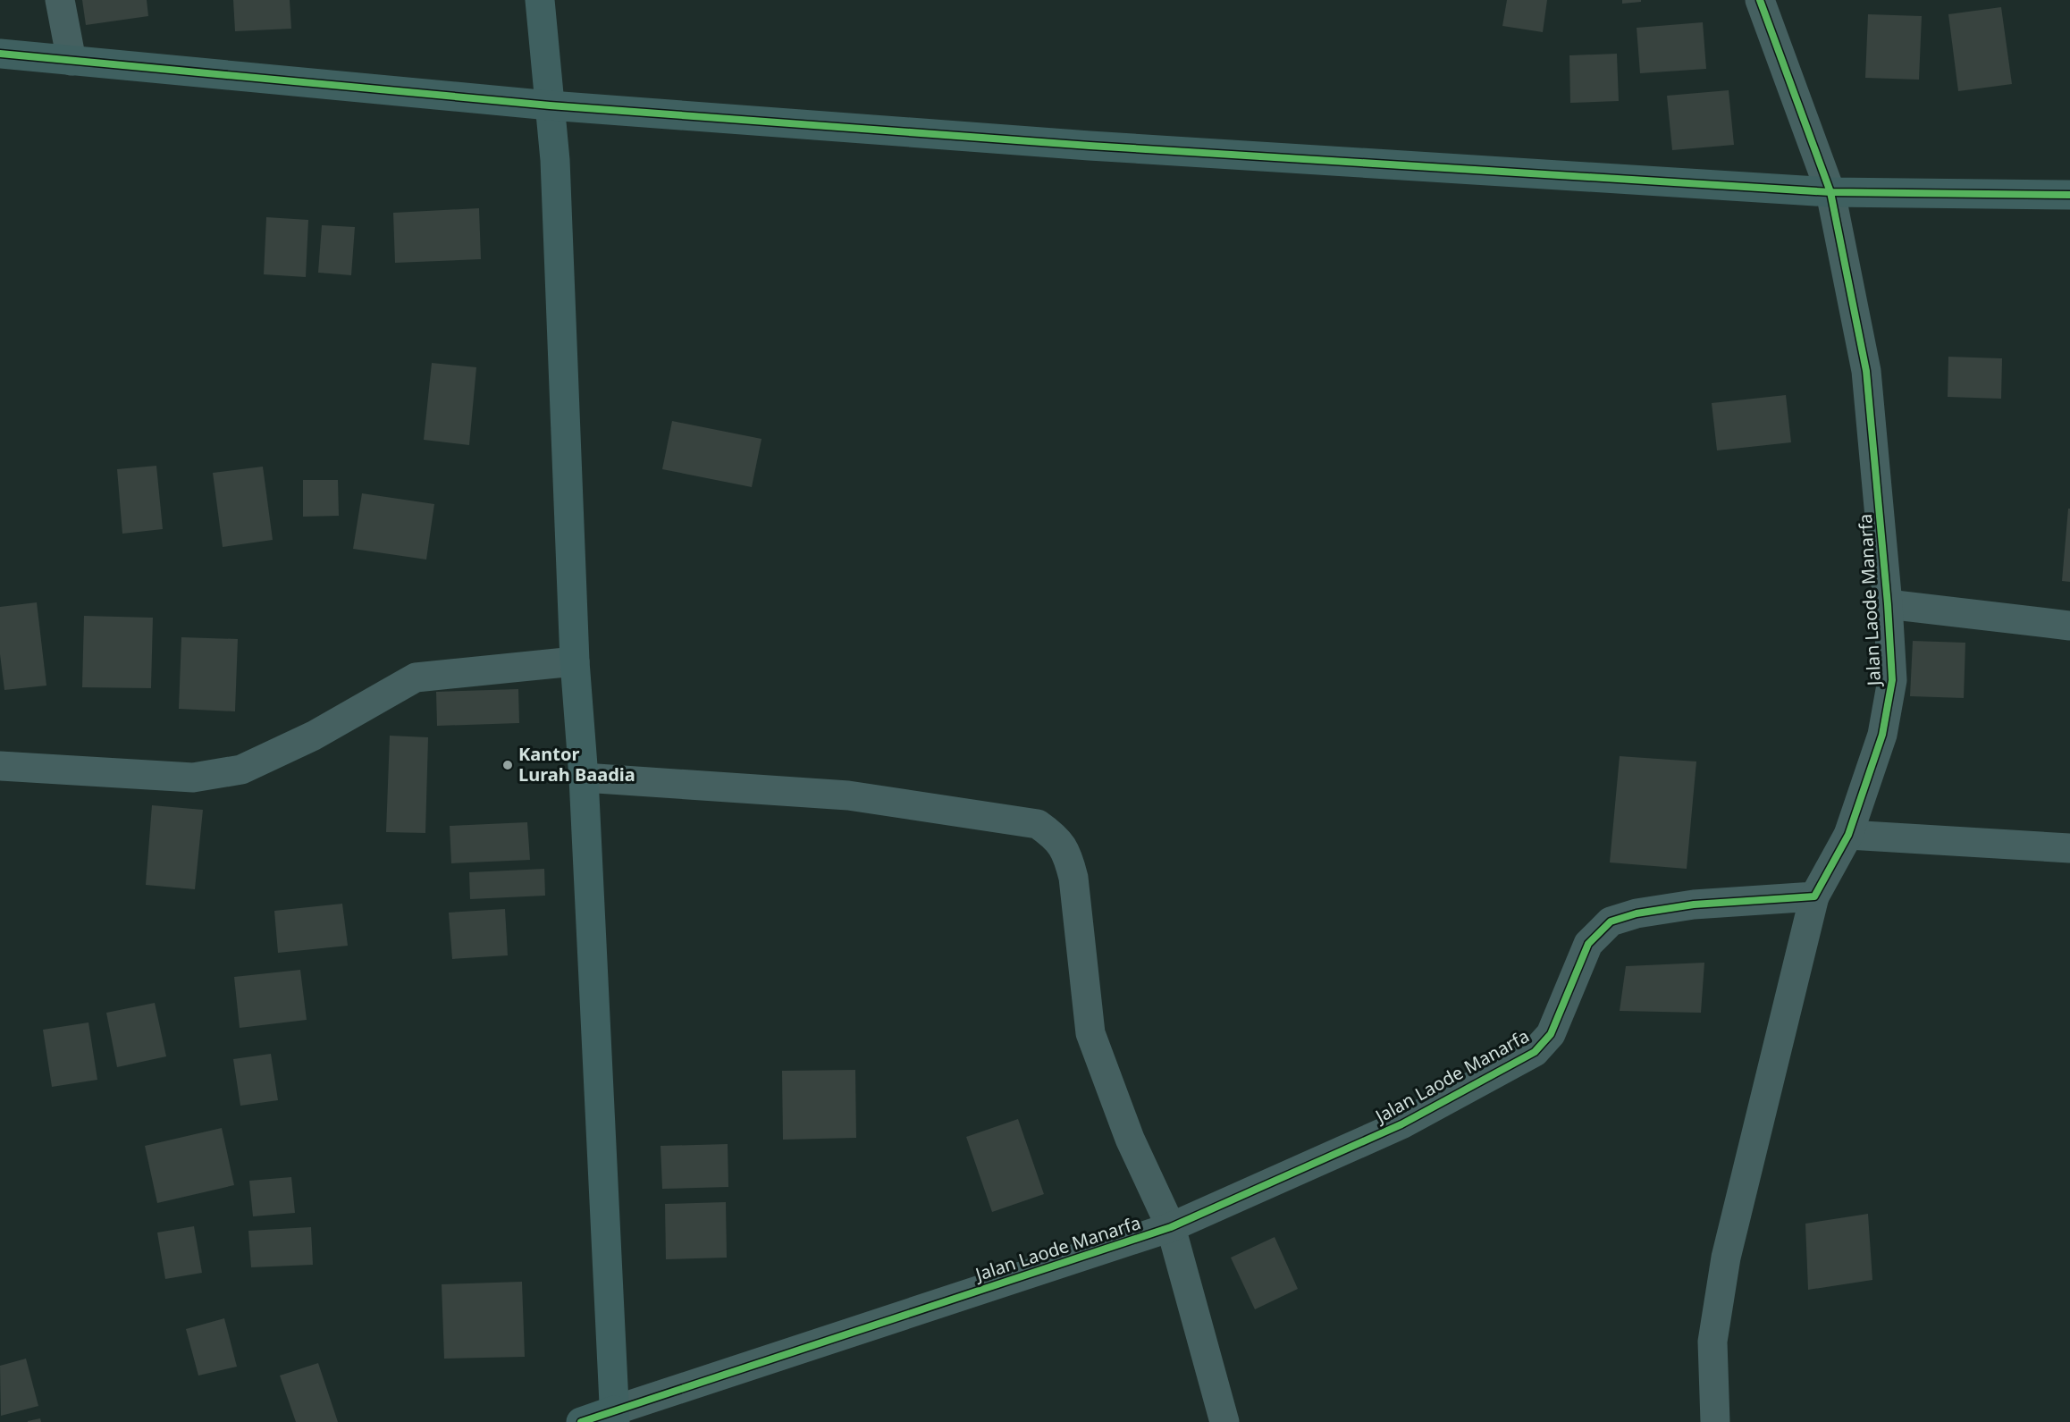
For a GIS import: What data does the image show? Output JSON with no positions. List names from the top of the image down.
{
  "streets": {
    "street": ["Jalan Laode Manarfa"]
  },
  "places": ["Kantor Lurah Baadia"]
}
